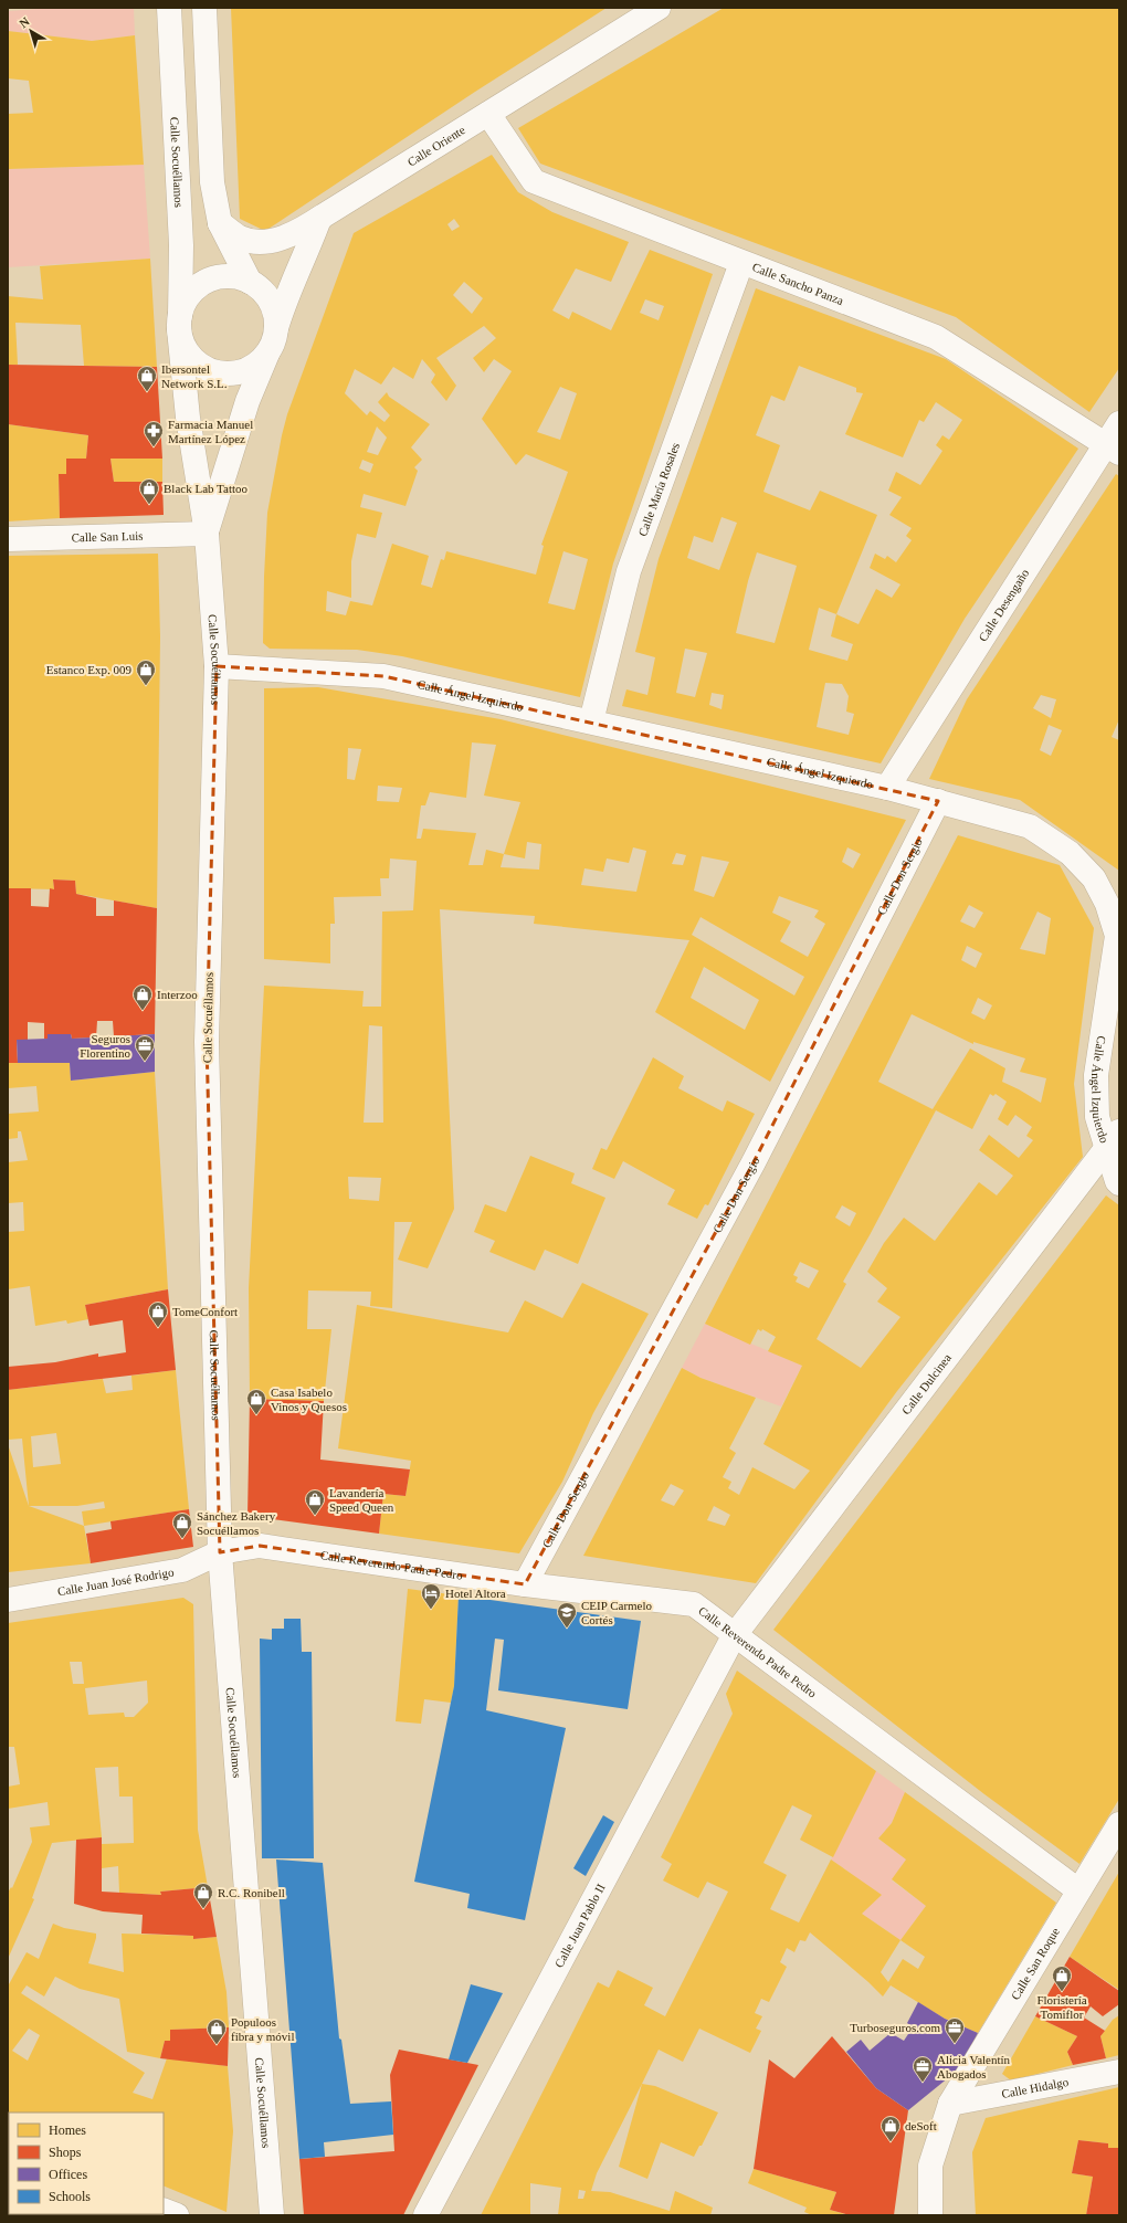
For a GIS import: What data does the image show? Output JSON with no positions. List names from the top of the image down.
{
  "streets": {
    "street": [
      "Calle Oriente",
      "Calle Socuéllamos",
      "Calle Sancho Panza",
      "Calle María Rosales",
      "Calle San Luis",
      "Calle Desengaño",
      "Calle Ángel Izquierdo",
      "Calle Don Sergio",
      "Calle Dulcinea",
      "Calle Reverendo Padre Pedro",
      "Calle Juan José Rodrigo",
      "Calle Juan Pablo II",
      "Calle San Roque",
      "Calle Hidalgo"
    ]
  },
  "crossings": [
    ["Calle Oriente", "Calle Sancho Panza"],
    ["Calle Socuéllamos", "Calle San Luis"],
    ["Calle Socuéllamos", "Calle Ángel Izquierdo"],
    ["Calle Socuéllamos", "Calle Reverendo Padre Pedro"],
    ["Calle Socuéllamos", "Calle Juan José Rodrigo"],
    ["Calle Sancho Panza", "Calle María Rosales"],
    ["Calle Sancho Panza", "Calle Desengaño"],
    ["Calle María Rosales", "Calle Ángel Izquierdo"],
    ["Calle Desengaño", "Calle Ángel Izquierdo"],
    ["Calle Ángel Izquierdo", "Calle Don Sergio"],
    ["Calle Ángel Izquierdo", "Calle Dulcinea"],
    ["Calle Don Sergio", "Calle Reverendo Padre Pedro"],
    ["Calle Dulcinea", "Calle Reverendo Padre Pedro"],
    ["Calle Dulcinea", "Calle Juan Pablo II"],
    ["Calle Reverendo Padre Pedro", "Calle Juan José Rodrigo"],
    ["Calle Reverendo Padre Pedro", "Calle Juan Pablo II"],
    ["Calle Reverendo Padre Pedro", "Calle San Roque"],
    ["Calle San Roque", "Calle Hidalgo"]
  ],
  "places": {
    "shop": [
      "Ibersontel Network S.L.",
      "Black Lab Tattoo",
      "Estanco Exp. 009",
      "Interzoo",
      "TomeConfort",
      "Casa Isabelo Vinos y Quesos",
      "Lavandería Speed Queen",
      "Sánchez Bakery Socuéllamos",
      "R.C. Ronibell",
      "Floristería Tomiflor",
      "Populoos fibra y móvil",
      "deSoft"
    ],
    "pharmacy": ["Farmacia Manuel Martínez López"],
    "office": ["Seguros Florentino", "Turboseguros.com", "Alicia Valentín Abogados"],
    "hotel": ["Hotel Altora"],
    "school or university": ["CEIP Carmelo Cortés"]
  },
  "legend": [
    "Homes",
    "Shops",
    "Offices",
    "Schools"
  ],
  "north": "top left"
}
